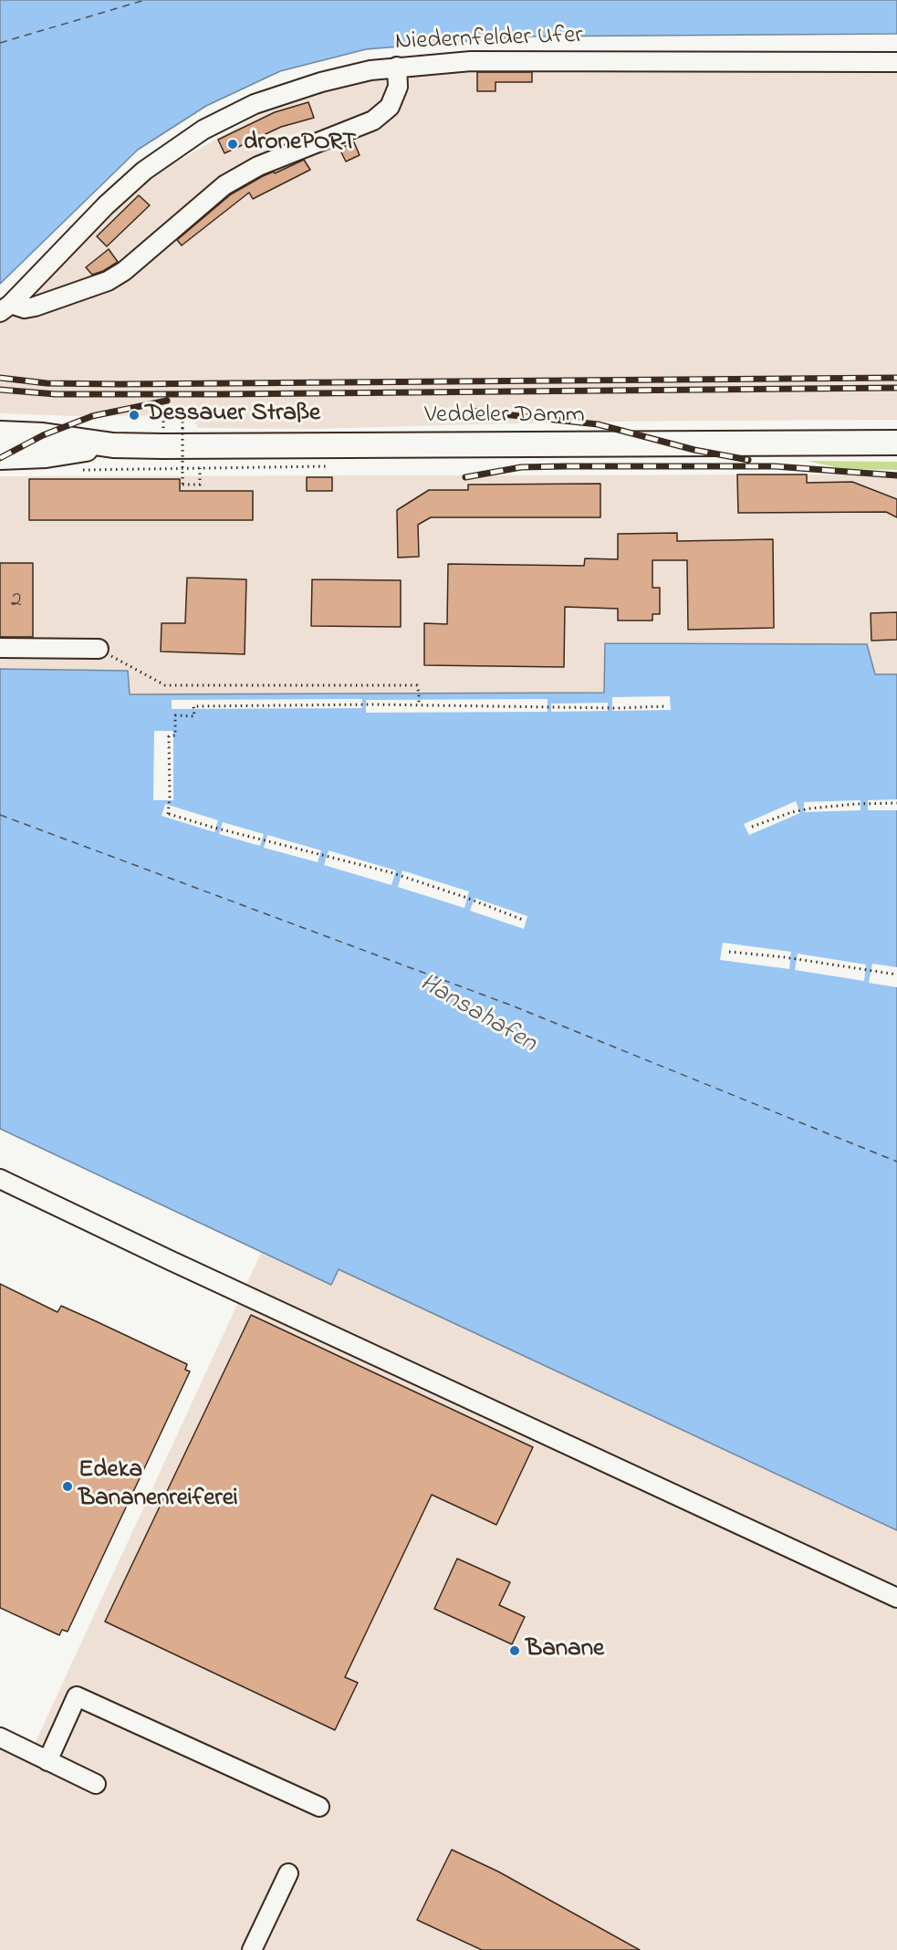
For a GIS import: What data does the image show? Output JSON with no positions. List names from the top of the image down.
{
  "streets": {
    "main road": ["Veddeler Damm"],
    "street": ["Niedernfelder Ufer"]
  },
  "water": ["Hansahafen"],
  "places": [
    "dronePORT",
    "Dessauer Straße",
    "Edeka Bananenreiferei",
    "Banane"
  ],
  "house_numbers": ["2"]
}
